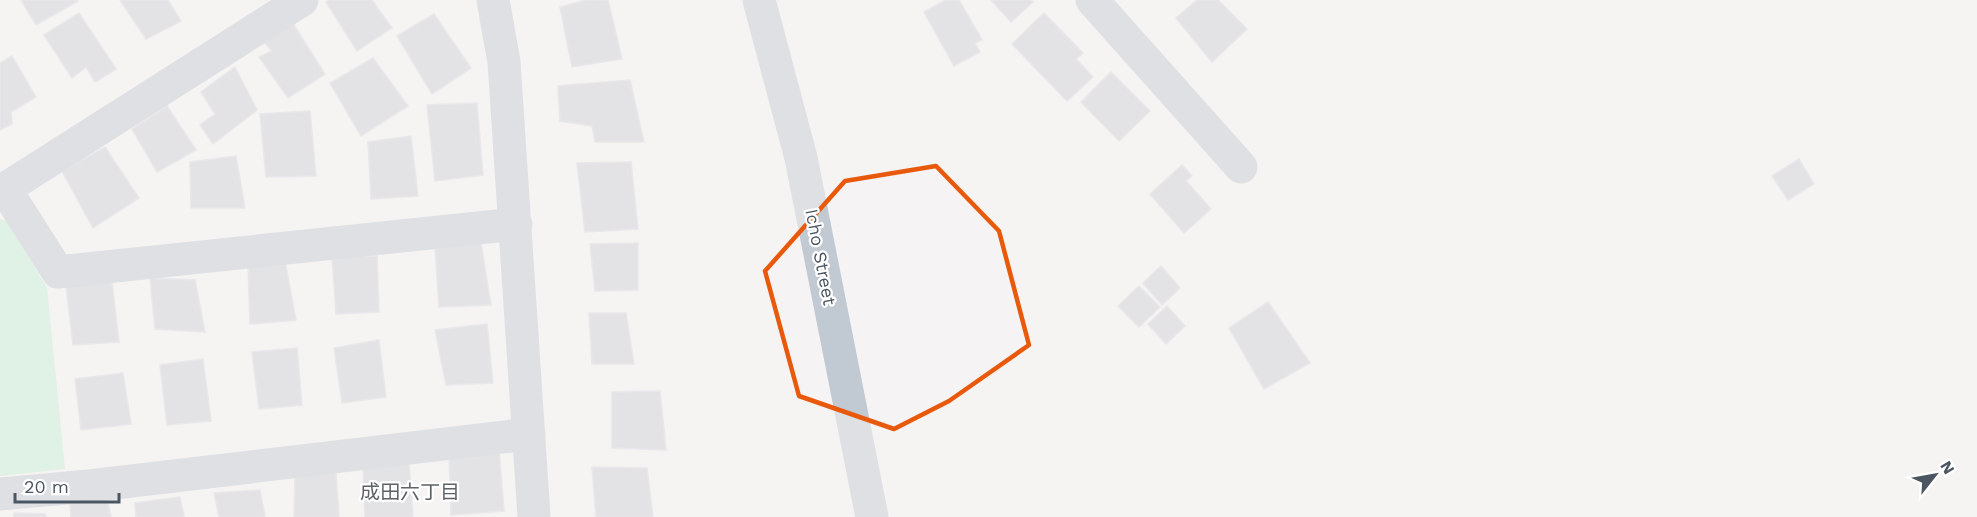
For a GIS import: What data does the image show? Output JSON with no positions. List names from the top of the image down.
{
  "streets": {
    "street": ["Icho Street"]
  },
  "districts": ["成田六丁目"],
  "scale_bar": "20 m",
  "north": "top right"
}
